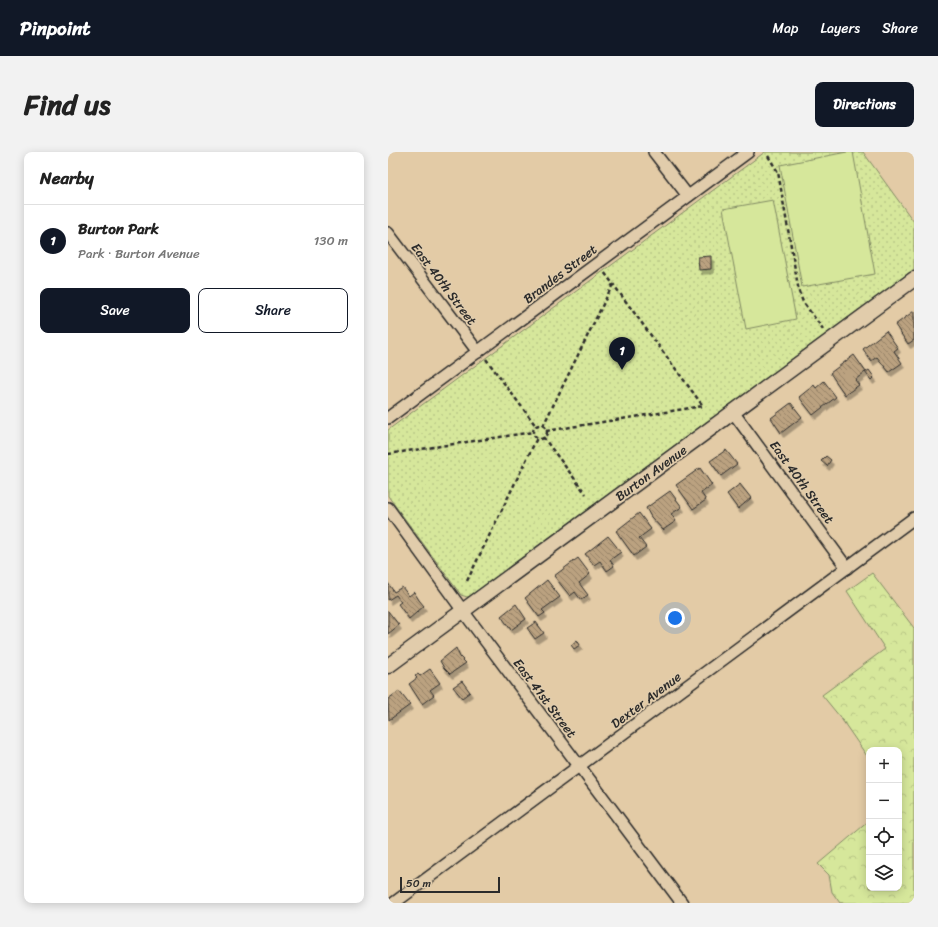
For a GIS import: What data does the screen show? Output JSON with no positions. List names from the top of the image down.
{
  "streets": {
    "street": [
      "Brandes Street",
      "East 40th Street",
      "Burton Avenue",
      "East 41st Street",
      "Dexter Avenue"
    ]
  },
  "crossings": [
    ["Brandes Street", "East 40th Street"],
    ["East 40th Street", "Burton Avenue"],
    ["East 40th Street", "Dexter Avenue"],
    ["Burton Avenue", "East 41st Street"],
    ["East 41st Street", "Dexter Avenue"]
  ],
  "scale_bar": "50 m",
  "page": {
    "header": "Pinpoint",
    "nav": ["Map", "Layers", "Share"],
    "title": "Find us",
    "buttons": [
      "Directions",
      ["Save", "Share"]
    ],
    "heading": "Nearby",
    "list": [
      {
        "mark": "1",
        "name": "Burton Park",
        "note": "Park · Burton Avenue",
        "value": "130 m"
      }
    ],
    "pins": "1",
    "map_buttons": ["+", "−"],
    "scale": "50 m"
  }
}
